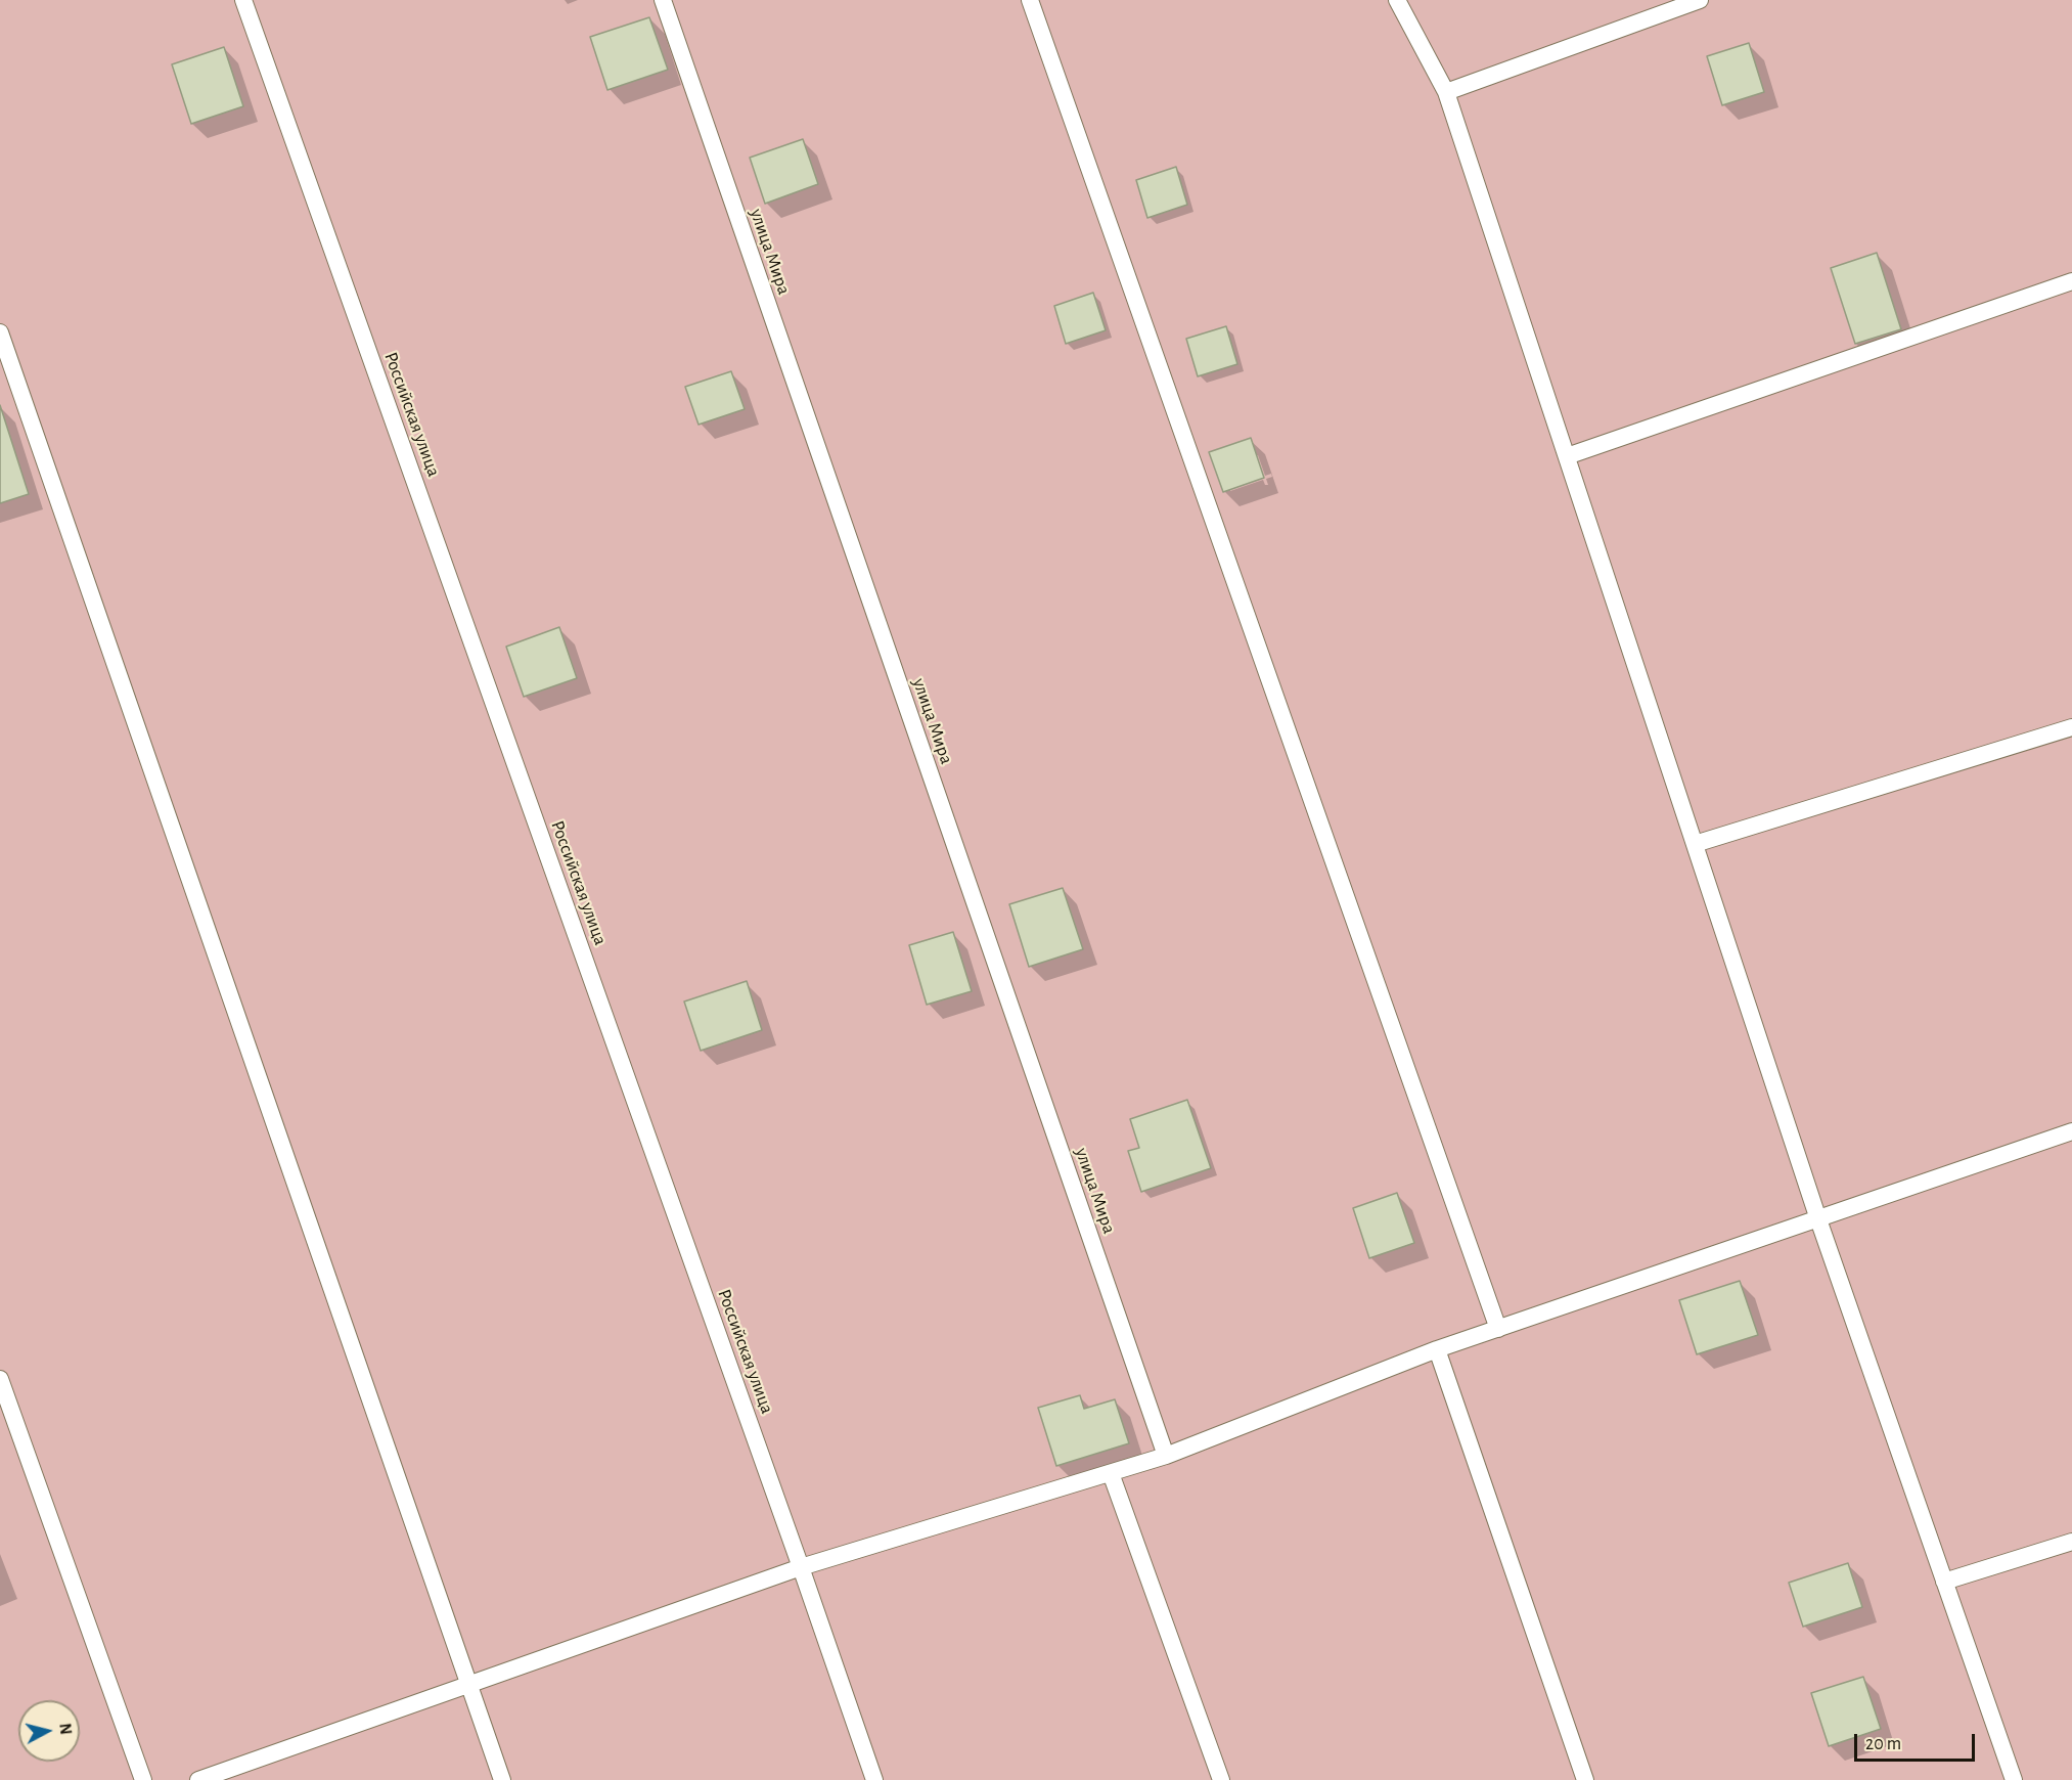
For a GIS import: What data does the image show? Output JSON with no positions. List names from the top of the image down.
{
  "streets": {
    "lane": ["улица Мира", "Российская улица"]
  },
  "scale_bar": "20 m",
  "north": "right"
}
